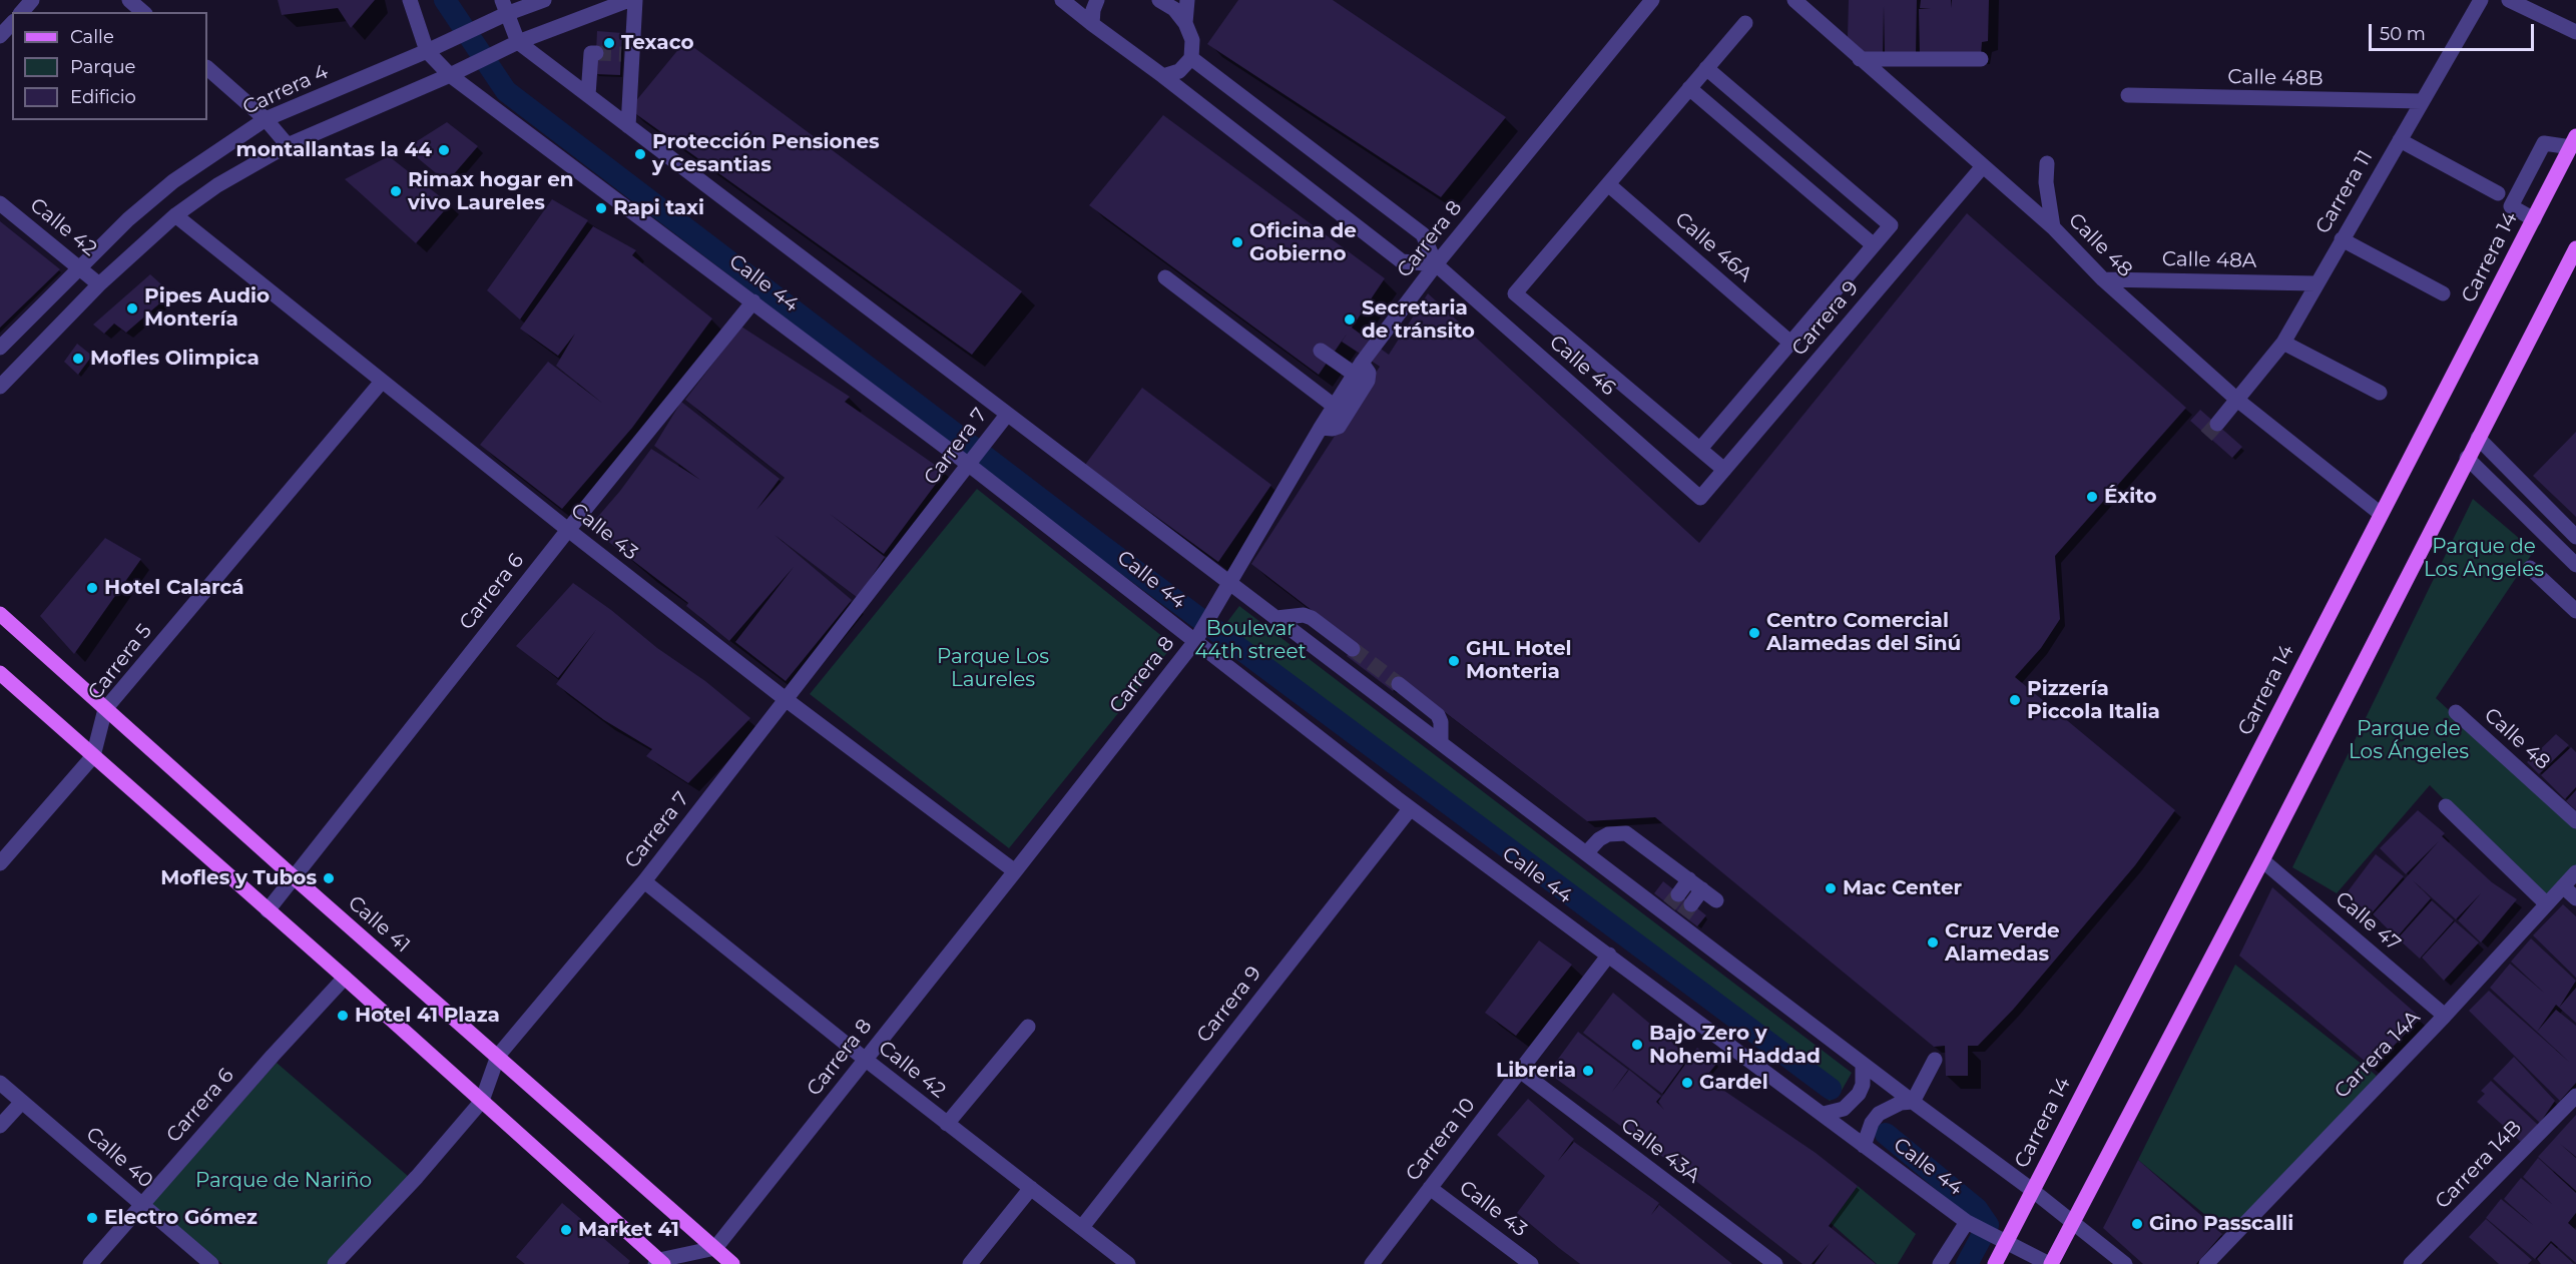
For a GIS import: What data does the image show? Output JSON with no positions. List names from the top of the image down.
{
  "streets": {
    "main road": ["Carrera 14", "Calle 41"],
    "street": [
      "Calle 48B",
      "Carrera 4",
      "Carrera 11",
      "Calle 42",
      "Carrera 8",
      "Calle 48",
      "Calle 46A",
      "Calle 48A",
      "Calle 44",
      "Carrera 9",
      "Calle 46",
      "Carrera 7",
      "Calle 43",
      "Carrera 6",
      "Carrera 5",
      "Calle 47",
      "Carrera 14A",
      "Carrera 10",
      "Calle 43A",
      "Calle 40",
      "Carrera 14B"
    ]
  },
  "crossings": [
    ["Calle 48B", "Carrera 11"],
    ["Carrera 4", "Calle 42"],
    ["Carrera 4", "Calle 44"],
    ["Carrera 11", "Calle 48"],
    ["Carrera 11", "Calle 48A"],
    ["Calle 42", "Carrera 8"],
    ["Calle 42", "Carrera 9"],
    ["Calle 42", "Carrera 7"],
    ["Carrera 8", "Calle 44"],
    ["Carrera 8", "Calle 46"],
    ["Carrera 8", "Calle 43"],
    ["Carrera 8", "Calle 41"],
    ["Calle 48", "Carrera 14"],
    ["Calle 48", "Calle 48A"],
    ["Calle 48", "Carrera 9"],
    ["Calle 46A", "Carrera 9"],
    ["Carrera 14", "Calle 44"],
    ["Calle 44", "Carrera 9"],
    ["Calle 44", "Carrera 7"],
    ["Calle 44", "Carrera 6"],
    ["Calle 44", "Carrera 10"],
    ["Carrera 9", "Calle 46"],
    ["Carrera 7", "Calle 43"],
    ["Carrera 7", "Calle 41"],
    ["Calle 43", "Carrera 6"],
    ["Calle 43", "Carrera 5"],
    ["Calle 43", "Carrera 10"],
    ["Carrera 6", "Calle 41"],
    ["Carrera 6", "Calle 40"],
    ["Carrera 5", "Calle 41"],
    ["Calle 47", "Carrera 14A"],
    ["Carrera 10", "Calle 43A"]
  ],
  "parks": [
    "Parque de Los Angeles",
    "Boulevar 44th street",
    "Parque Los Laureles",
    "Parque de Los Ángeles",
    "Parque de Nariño"
  ],
  "places": [
    "Texaco",
    "montallantas la 44",
    "Protección Pensiones y Cesantias",
    "Rimax hogar en vivo Laureles",
    "Rapi taxi",
    "Oficina de Gobierno",
    "Pipes Audio Montería",
    "Secretaria de tránsito",
    "Mofles Olimpica",
    "Éxito",
    "Hotel Calarcá",
    "Centro Comercial Alamedas del Sinú",
    "GHL Hotel Monteria",
    "Pizzería Piccola Italia",
    "Mofles y Tubos",
    "Mac Center",
    "Cruz Verde Alamedas",
    "Hotel 41 Plaza",
    "Bajo Zero y Nohemi Haddad",
    "Libreria",
    "Gardel",
    "Electro Gómez",
    "Gino Passcalli",
    "Market 41"
  ],
  "legend": ["Calle", "Parque", "Edificio"],
  "scale_bar": "50 m"
}
